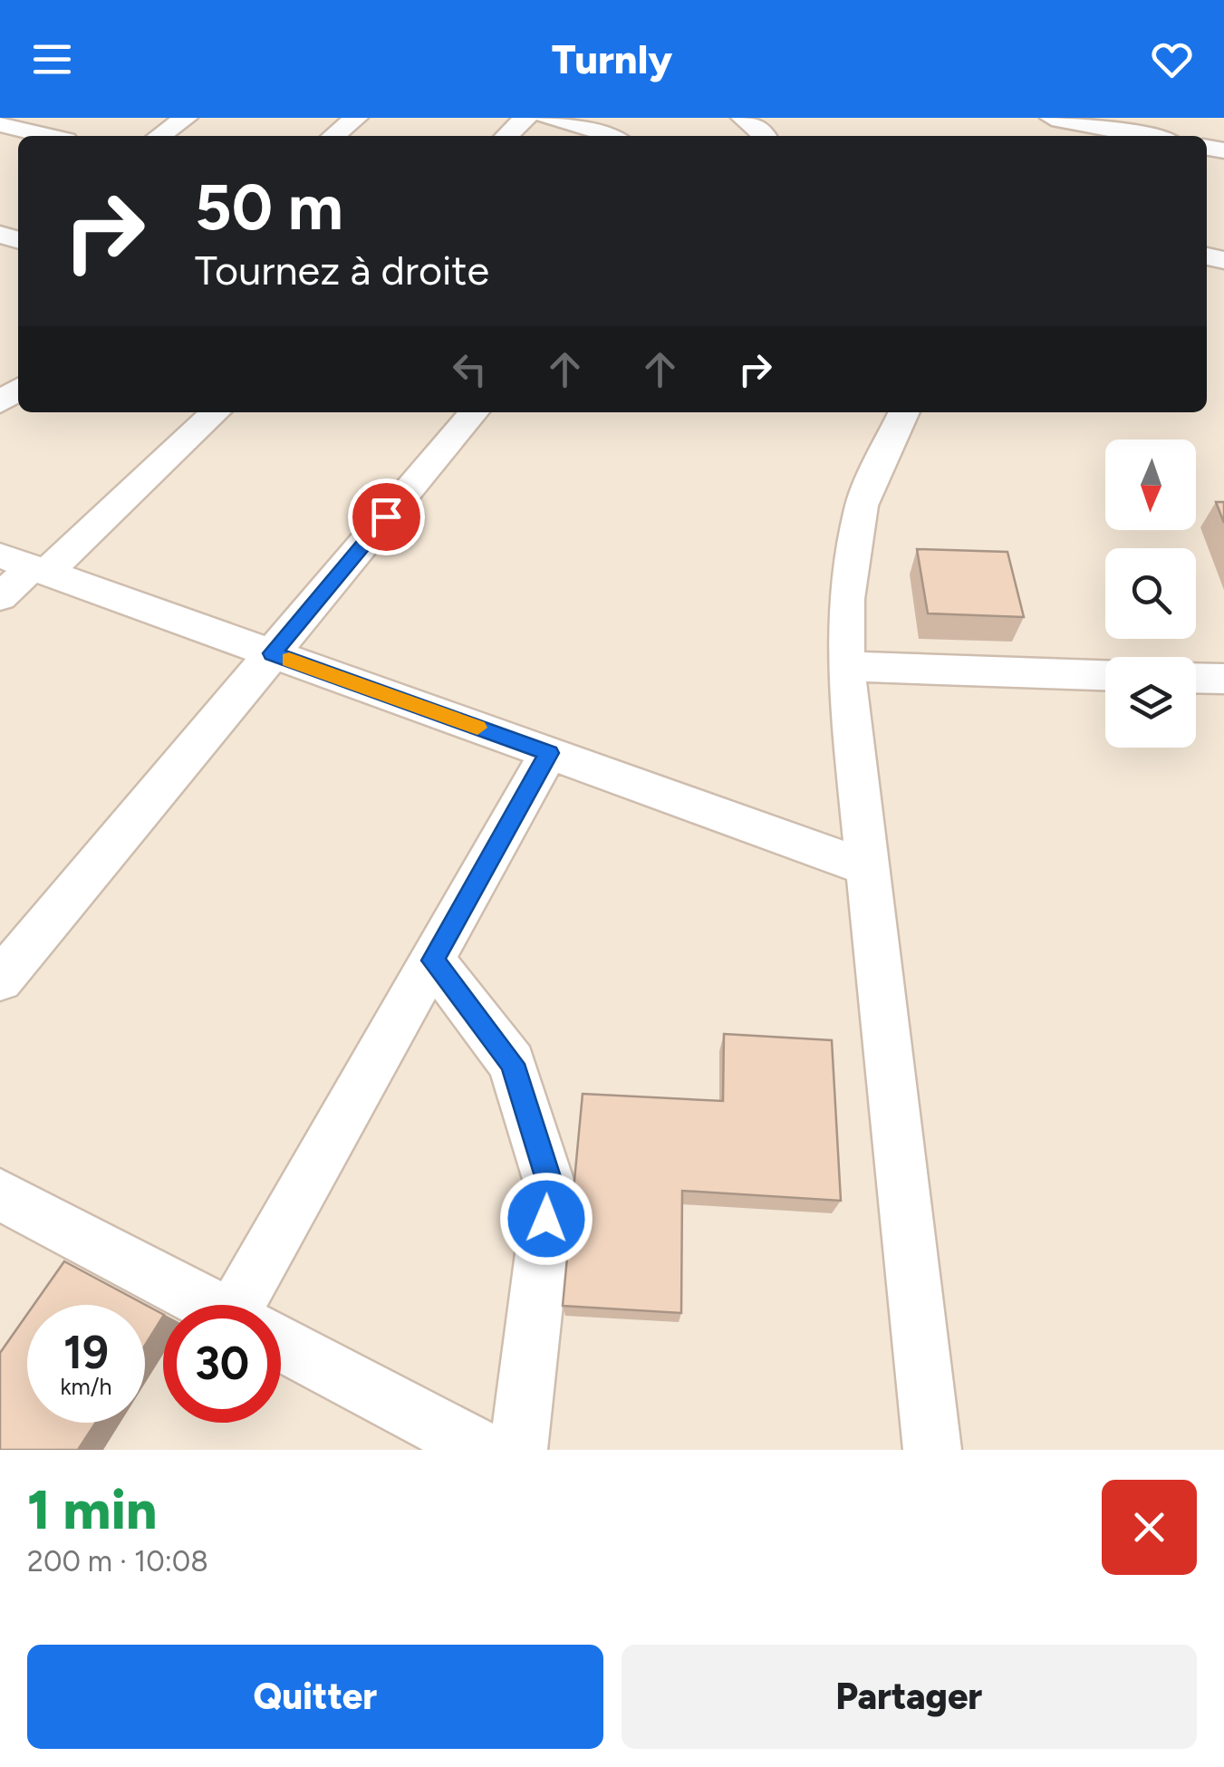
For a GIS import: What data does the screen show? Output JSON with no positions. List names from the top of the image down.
{
  "north": "bottom",
  "page": {
    "header": "Turnly",
    "turn": ["50 m", "Tournez à droite"],
    "speed": "19 km/h",
    "limit": "30",
    "heading": ["1 min", "200 m · 10:08"],
    "buttons": ["Quitter", "Partager"]
  }
}
